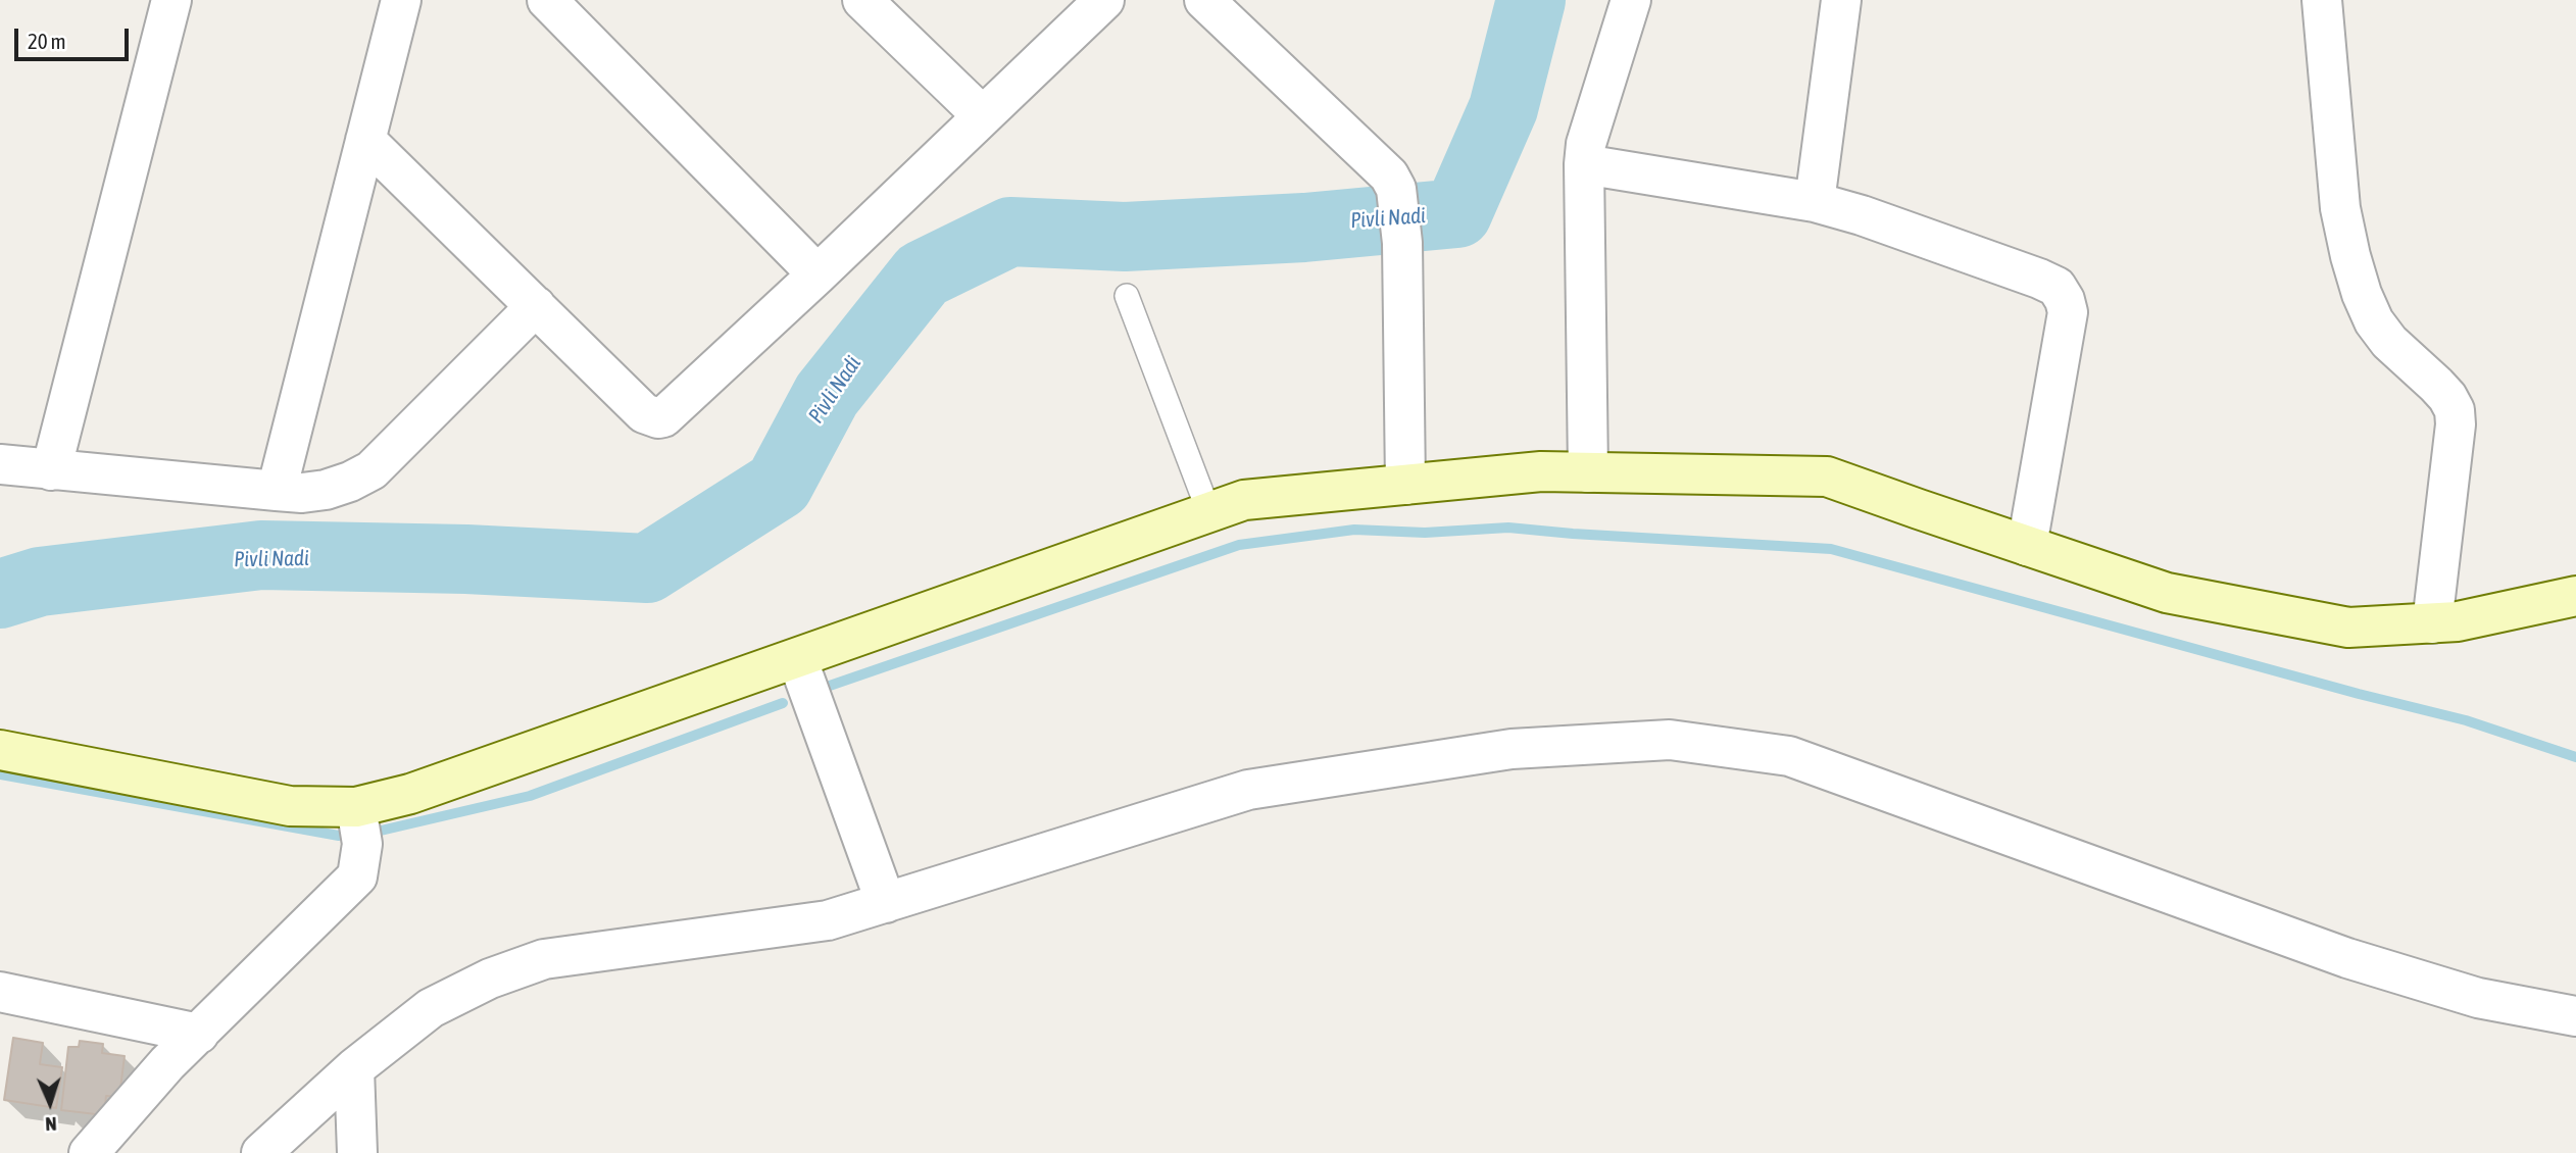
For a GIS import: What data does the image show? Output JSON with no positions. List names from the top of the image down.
{
  "water": ["Pivli Nadi"],
  "scale_bar": "20 m",
  "north": "bottom"
}
